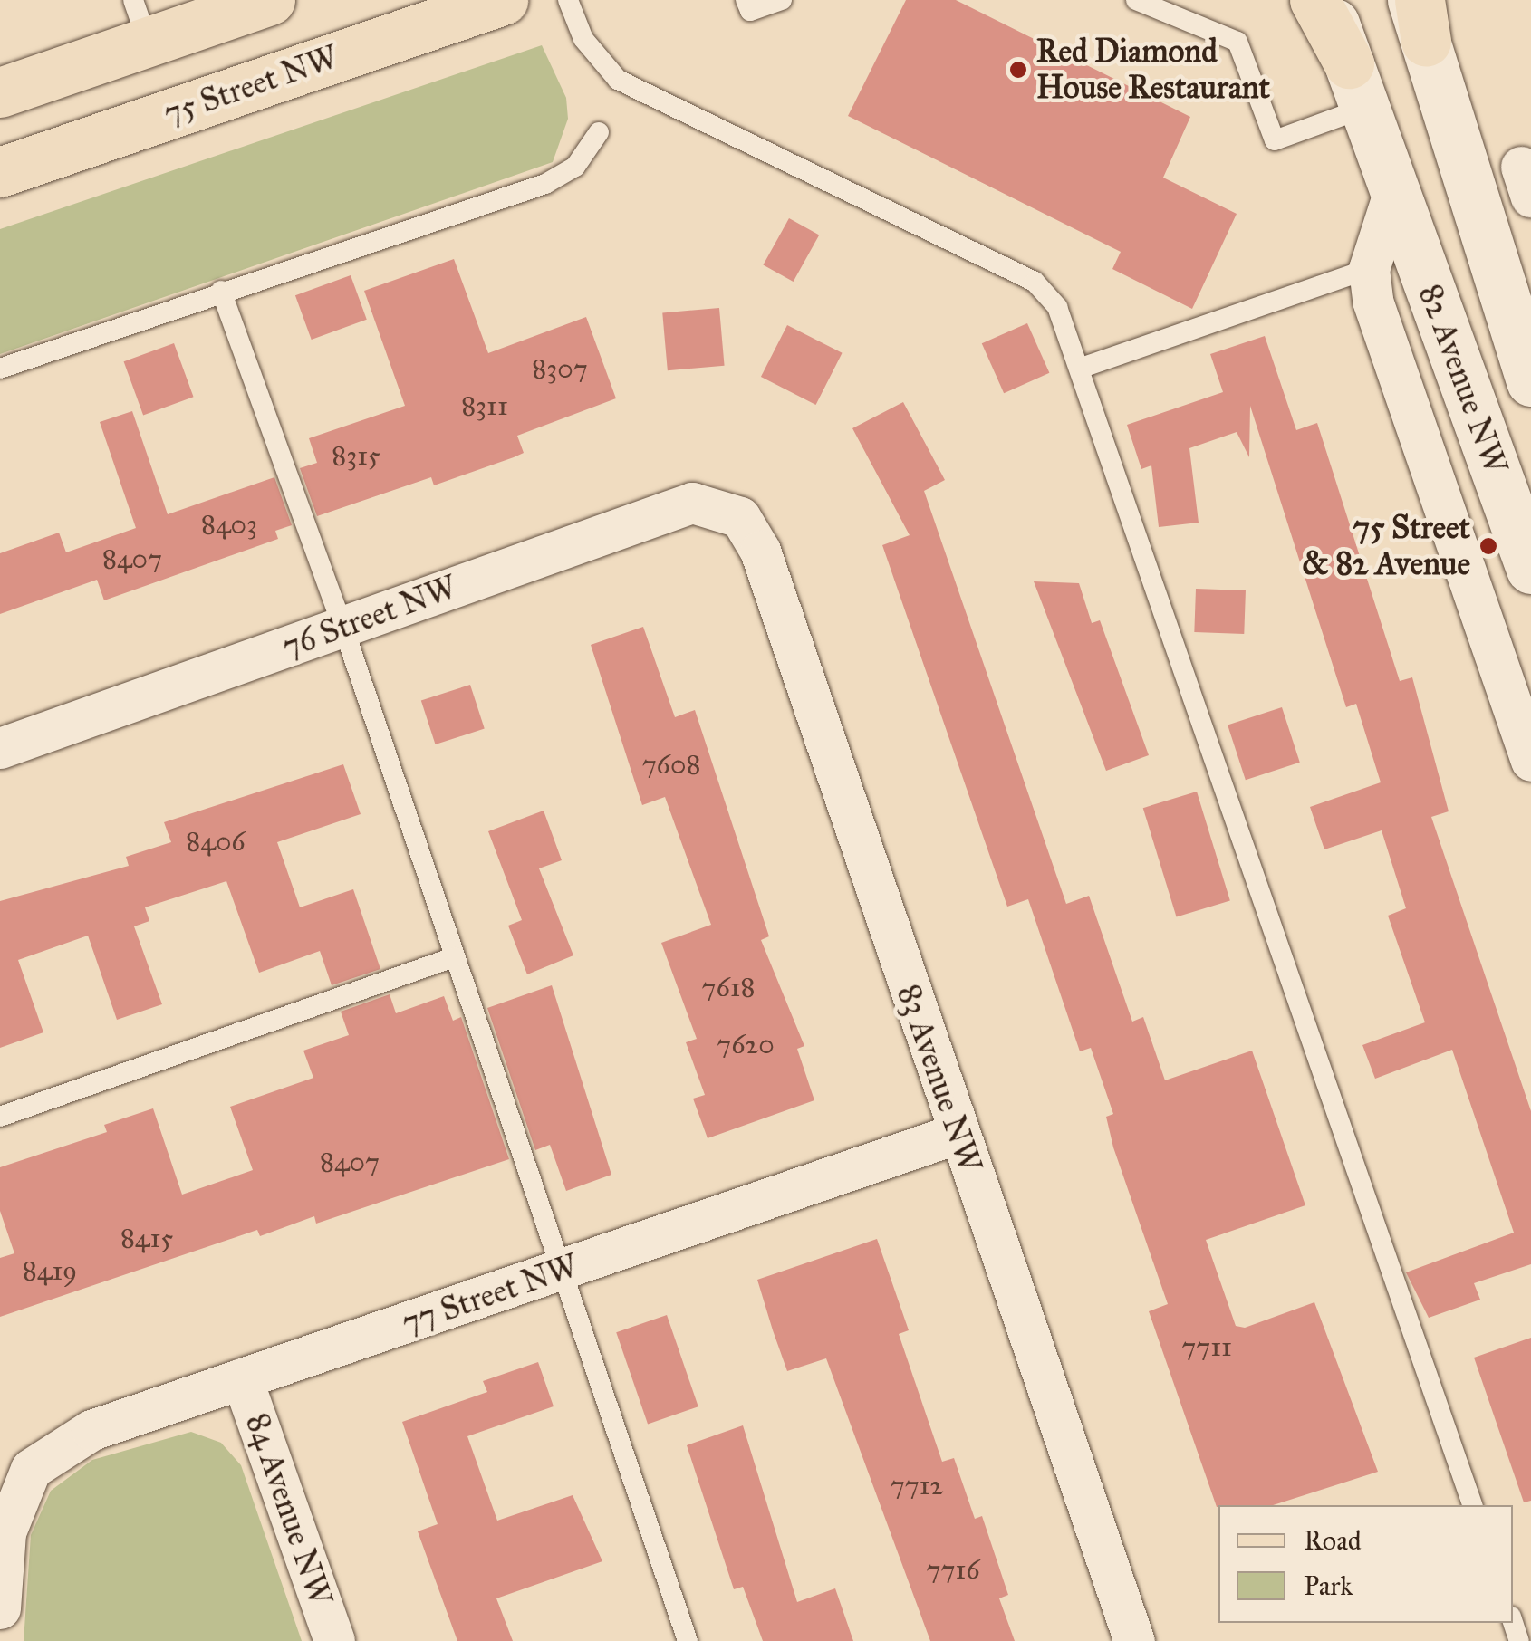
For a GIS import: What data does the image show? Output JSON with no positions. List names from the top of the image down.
{
  "streets": {
    "main road": ["75 Street NW", "82 Avenue NW"],
    "street": [
      "76 Street NW",
      "83 Avenue NW",
      "77 Street NW",
      "84 Avenue NW"
    ]
  },
  "crossings": [
    ["76 Street NW", "83 Avenue NW"],
    ["83 Avenue NW", "77 Street NW"],
    ["77 Street NW", "84 Avenue NW"]
  ],
  "places": ["Red Diamond House Restaurant", "75 Street & 82 Avenue"],
  "house_numbers": [
    "8307",
    "8311",
    "8315",
    "8403",
    "8407",
    "7608",
    "8406",
    "7618",
    "7620",
    "8407",
    "8415",
    "8419",
    "7711",
    "7712",
    "7716"
  ],
  "legend": ["Road", "Park"]
}
